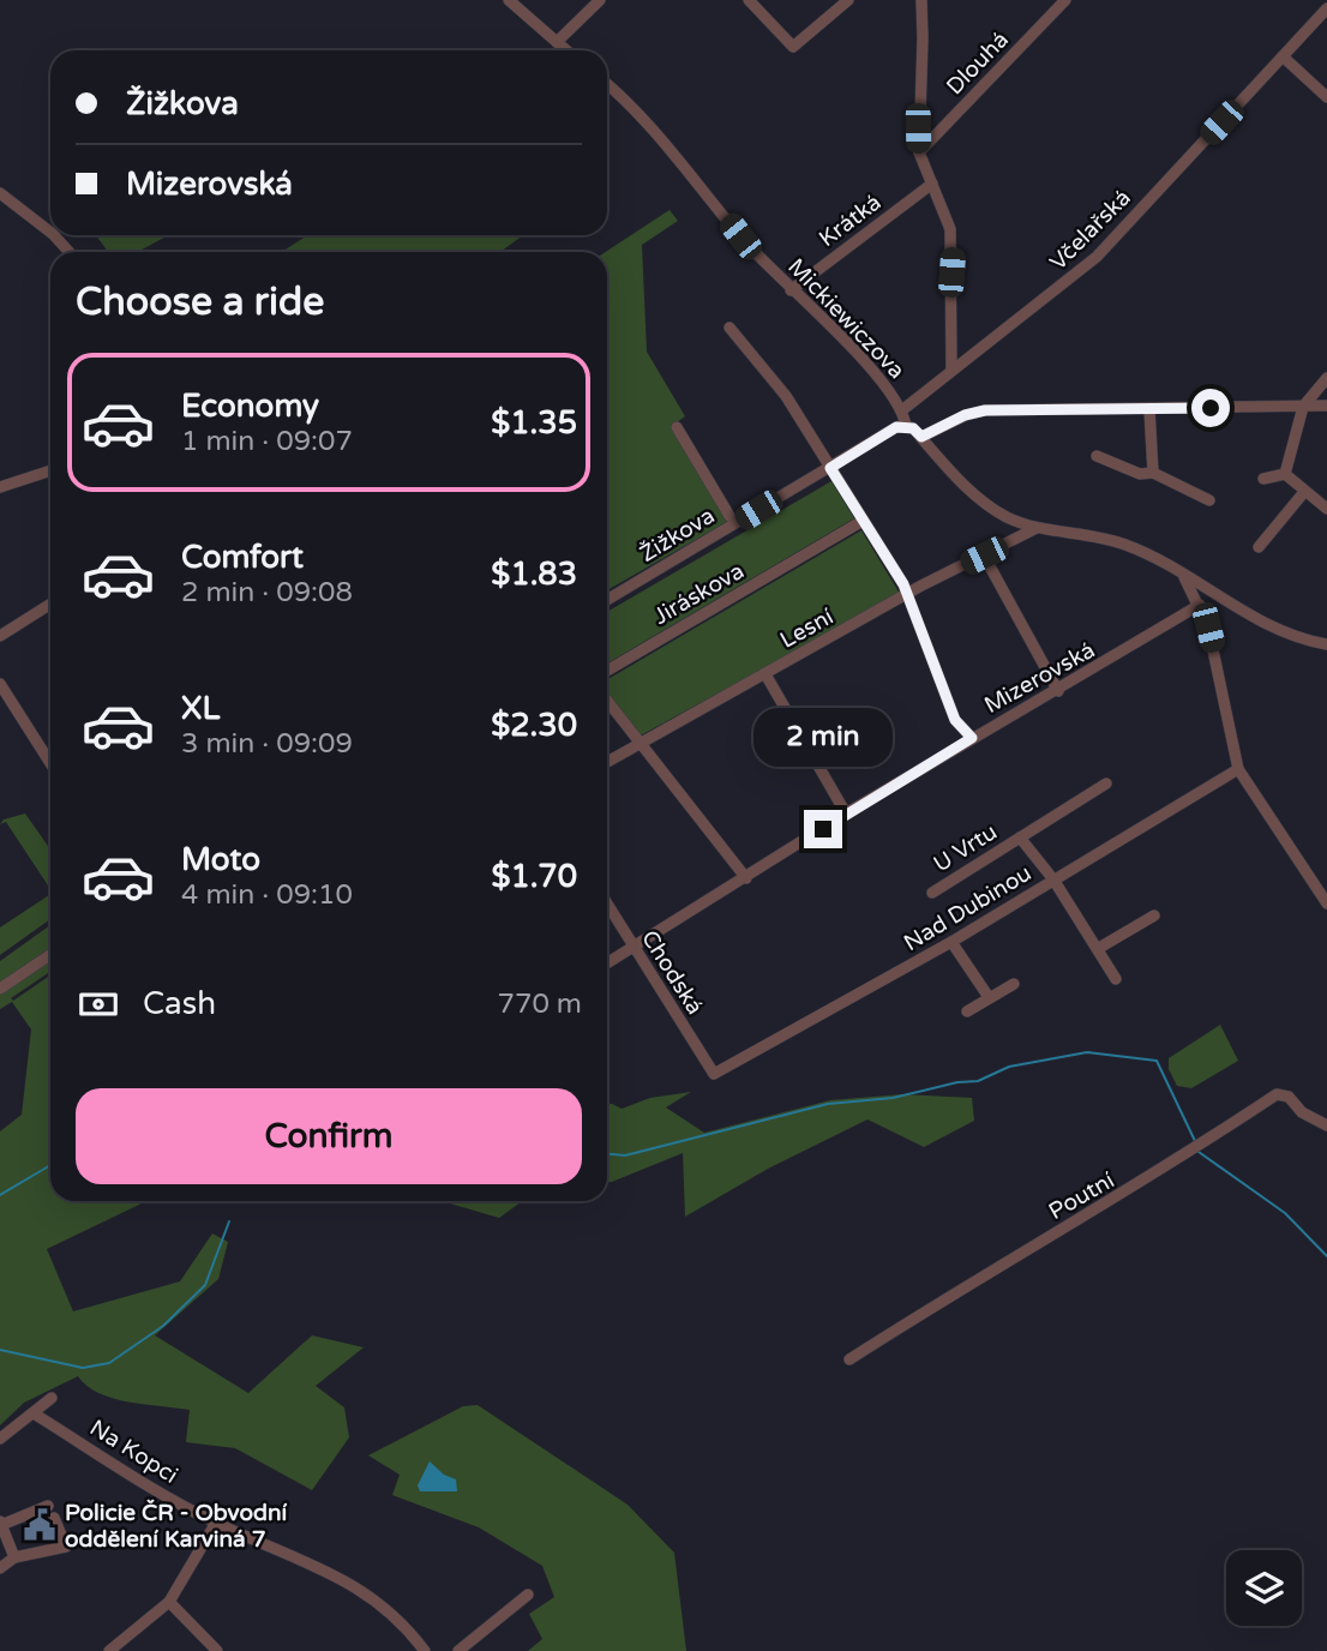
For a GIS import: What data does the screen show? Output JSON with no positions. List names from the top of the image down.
{
  "streets": {
    "street": [
      "Dlouhá",
      "Krátká",
      "Včelařská",
      "Mickiewiczova",
      "Žižkova",
      "Jiráskova",
      "Lesní",
      "Mizerovská",
      "U Vrtu",
      "Nad Dubinou",
      "Chodská",
      "Poutní",
      "Na Kopci"
    ]
  },
  "crossings": [
    ["Krátká", "Mickiewiczova"],
    ["Včelařská", "Mickiewiczova"],
    ["Mickiewiczova", "Žižkova"],
    ["Mizerovská", "Chodská"],
    ["U Vrtu", "Nad Dubinou"],
    ["Nad Dubinou", "Chodská"]
  ],
  "places": {
    "public building": ["Policie ČR - Obvodní oddělení Karviná 7"]
  },
  "page": {
    "banner": ["Žižkova", "Mizerovská"],
    "heading": "Choose a ride",
    "list": [
      {
        "name": "Economy",
        "note": "1 min · 09:07",
        "value": "$1.35"
      },
      {
        "name": "Comfort",
        "note": "2 min · 09:08",
        "value": "$1.83"
      },
      {
        "name": "XL",
        "note": "3 min · 09:09",
        "value": "$2.30"
      },
      {
        "name": "Moto",
        "note": "4 min · 09:10",
        "value": "$1.70"
      }
    ],
    "bubble": "2 min",
    "pay": ["Cash", "770 m"],
    "buttons": "Confirm"
  }
}
